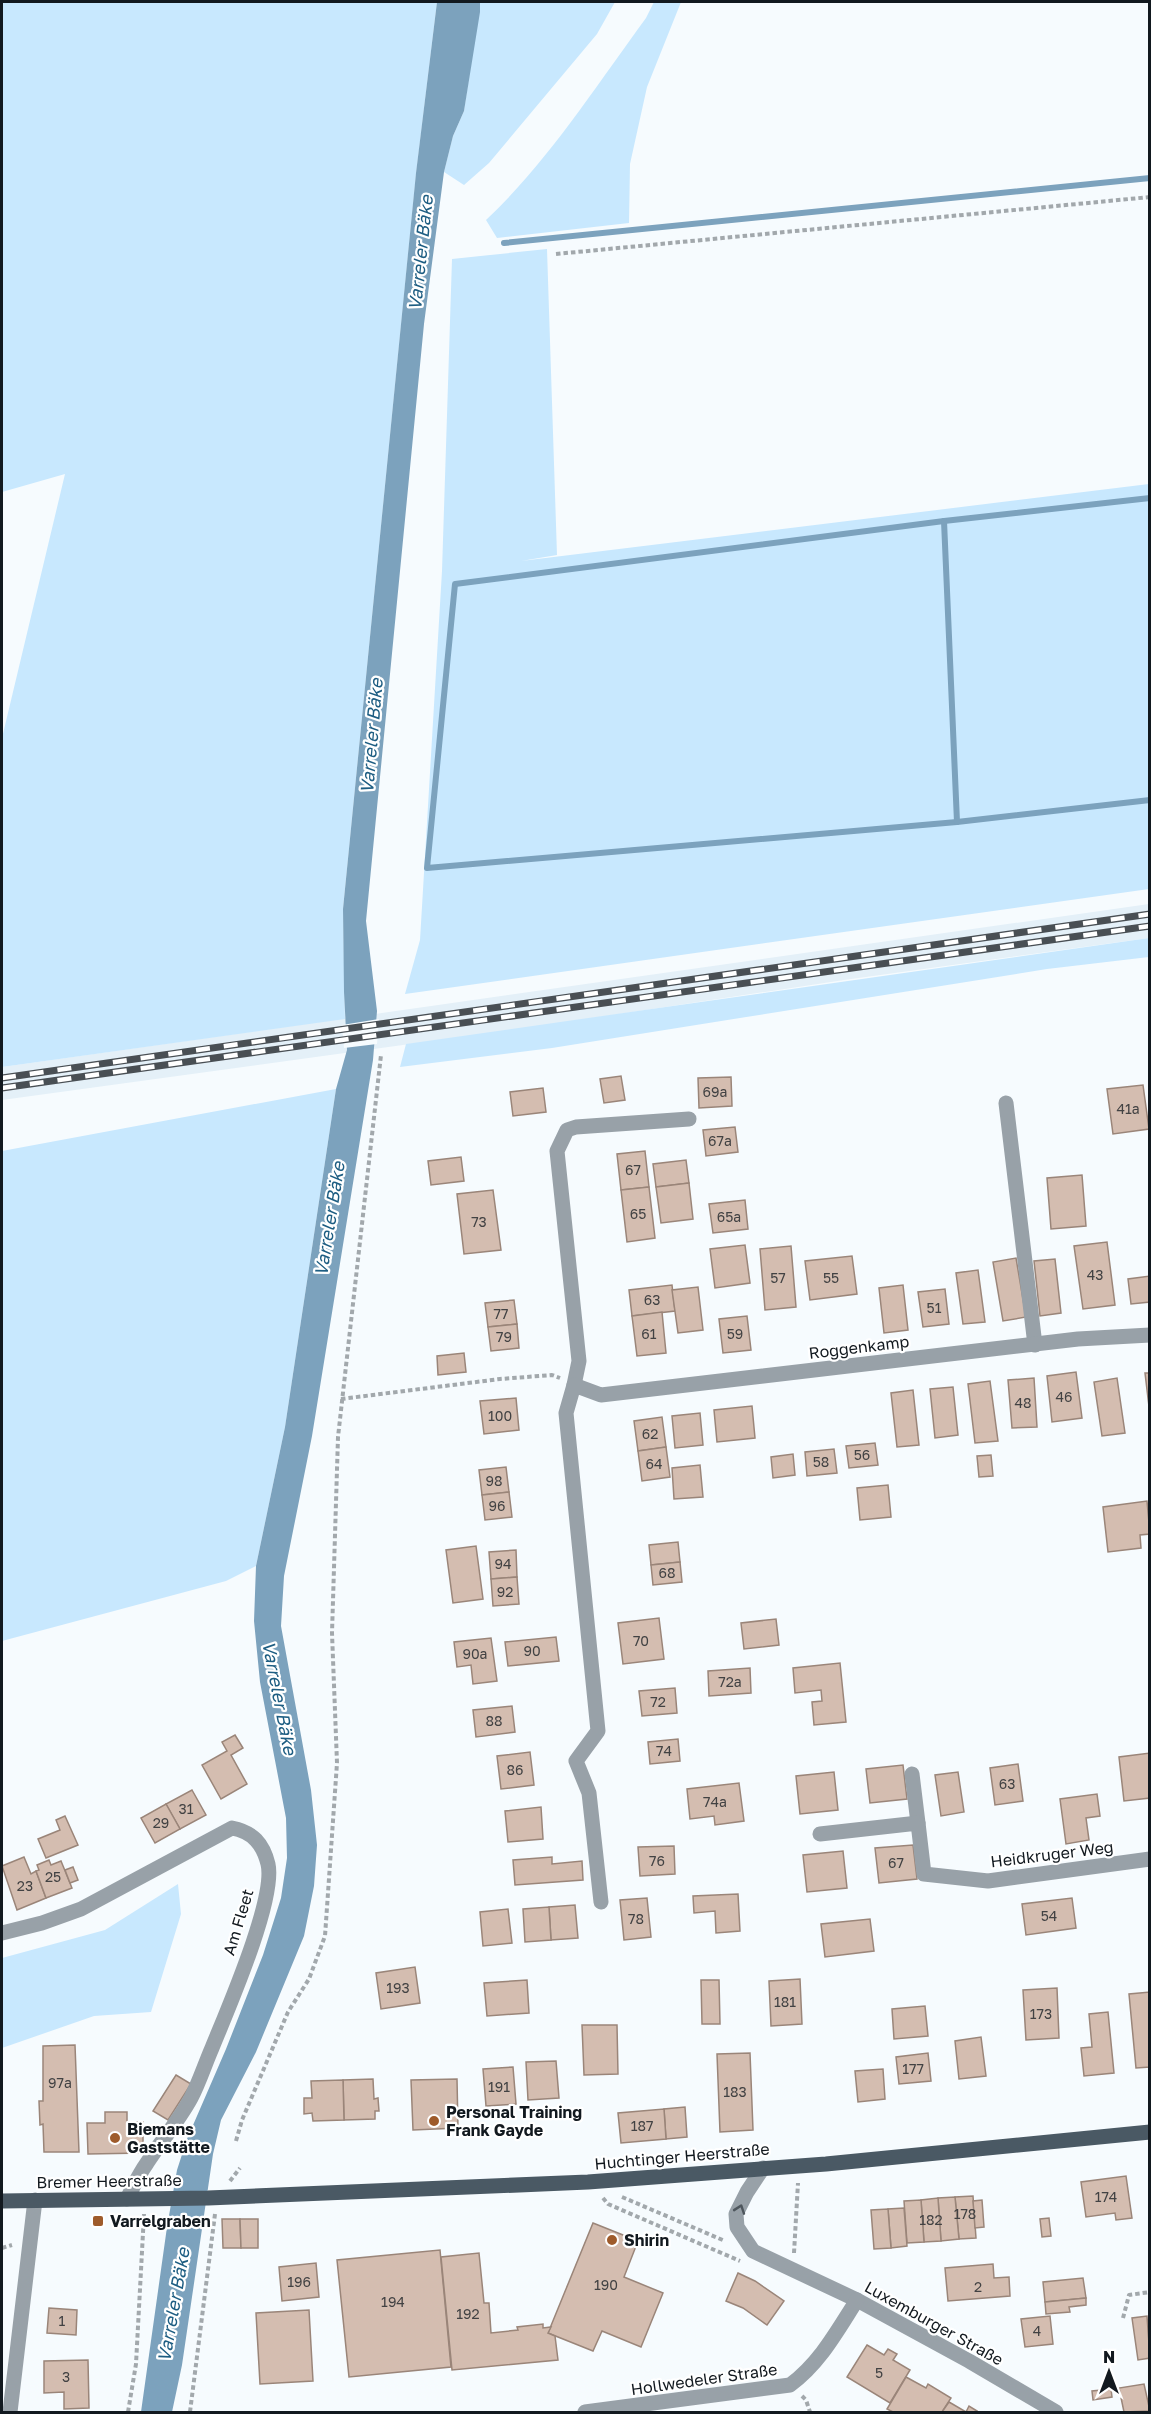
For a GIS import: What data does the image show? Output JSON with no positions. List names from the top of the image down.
{
  "streets": {
    "main road": ["Huchtinger Heerstraße", "Bremer Heerstraße"],
    "street": [
      "Roggenkamp",
      "Heidkruger Weg",
      "Am Fleet",
      "Luxemburger Straße",
      "Hollwedeler Straße"
    ]
  },
  "crossings": [
    ["Am Fleet", "Bremer Heerstraße"],
    ["Huchtinger Heerstraße", "Bremer Heerstraße"],
    ["Luxemburger Straße", "Hollwedeler Straße"]
  ],
  "water": ["Varreler Bäke"],
  "places": {
    "other": ["Personal Training Frank Gayde", "Biemans Gaststätte", "Shirin"],
    "transit": ["Varrelgraben"]
  },
  "house_numbers": [
    "69a",
    "41a",
    "67a",
    "67",
    "65",
    "65a",
    "73",
    "43",
    "57",
    "55",
    "63",
    "51",
    "77",
    "61",
    "59",
    "79",
    "46",
    "48",
    "100",
    "62",
    "56",
    "58",
    "64",
    "98",
    "96",
    "94",
    "68",
    "92",
    "70",
    "90",
    "90a",
    "72a",
    "72",
    "88",
    "74",
    "86",
    "63",
    "74a",
    "31",
    "29",
    "76",
    "67",
    "25",
    "23",
    "54",
    "78",
    "193",
    "181",
    "173",
    "177",
    "97a",
    "191",
    "183",
    "187",
    "174",
    "178",
    "182",
    "196",
    "190",
    "2",
    "194",
    "192",
    "1",
    "4",
    "5",
    "3"
  ],
  "north": "top"
}
